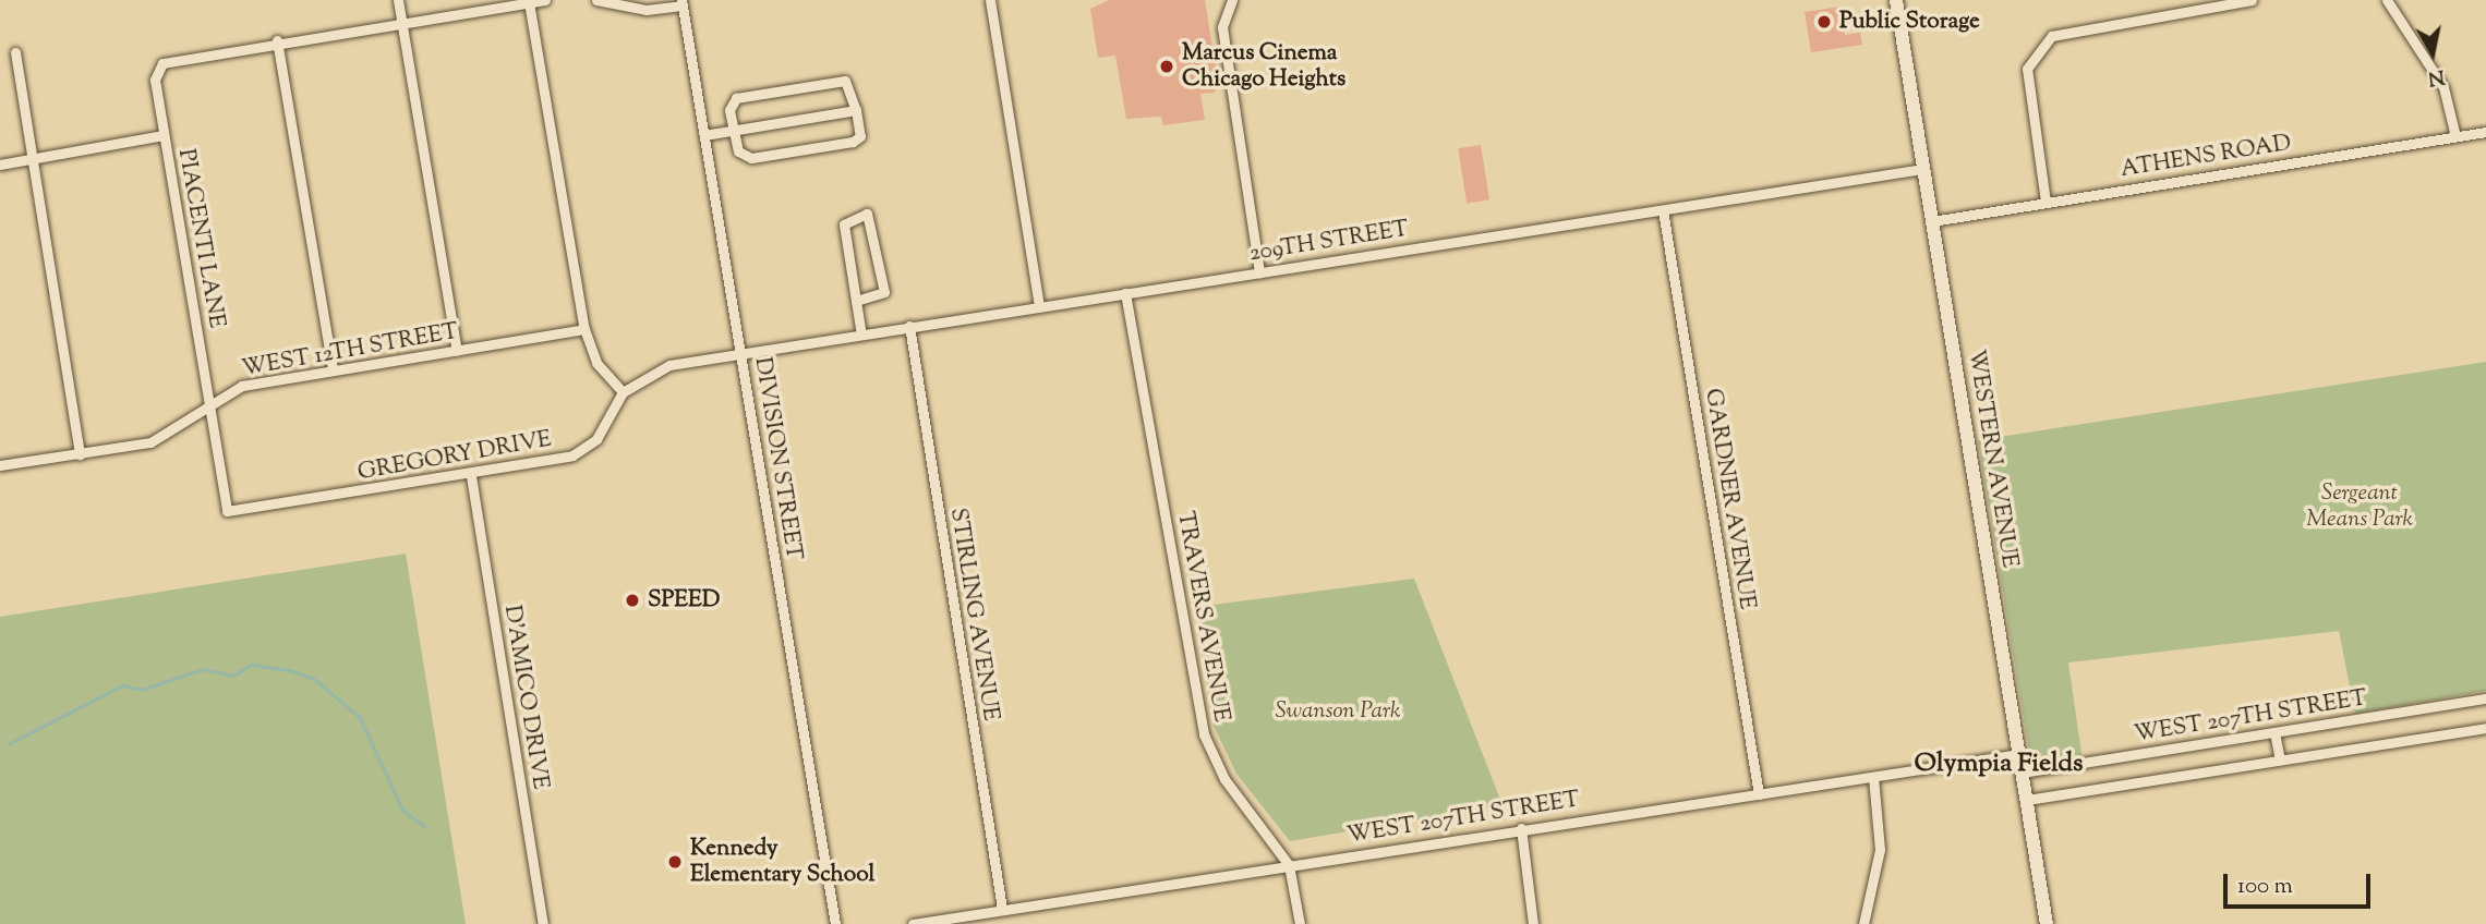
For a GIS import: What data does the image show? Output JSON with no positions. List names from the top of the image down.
{
  "streets": {
    "main road": ["WESTERN AVENUE"],
    "street": [
      "ATHENS ROAD",
      "PIACENTI LANE",
      "209TH STREET",
      "WEST 12TH STREET",
      "GREGORY DRIVE",
      "DIVISION STREET",
      "GARDNER AVENUE",
      "STIRLING AVENUE",
      "TRAVERS AVENUE",
      "D'AMICO DRIVE",
      "WEST 207TH STREET"
    ]
  },
  "crossings": [
    ["ATHENS ROAD", "WESTERN AVENUE"],
    ["PIACENTI LANE", "WEST 12TH STREET"],
    ["PIACENTI LANE", "GREGORY DRIVE"],
    ["209TH STREET", "GREGORY DRIVE"],
    ["209TH STREET", "DIVISION STREET"],
    ["209TH STREET", "WESTERN AVENUE"],
    ["209TH STREET", "GARDNER AVENUE"],
    ["209TH STREET", "STIRLING AVENUE"],
    ["209TH STREET", "TRAVERS AVENUE"],
    ["GREGORY DRIVE", "DIVISION STREET"],
    ["GREGORY DRIVE", "D'AMICO DRIVE"],
    ["WESTERN AVENUE", "WEST 207TH STREET"],
    ["GARDNER AVENUE", "WEST 207TH STREET"],
    ["STIRLING AVENUE", "WEST 207TH STREET"],
    ["TRAVERS AVENUE", "WEST 207TH STREET"]
  ],
  "districts": ["Olympia Fields"],
  "parks": ["Sergeant Means Park", "Swanson Park"],
  "places": [
    "Public Storage",
    "Marcus Cinema Chicago Heights",
    "SPEED",
    "Kennedy Elementary School"
  ],
  "scale_bar": "100 m",
  "north": "bottom"
}
